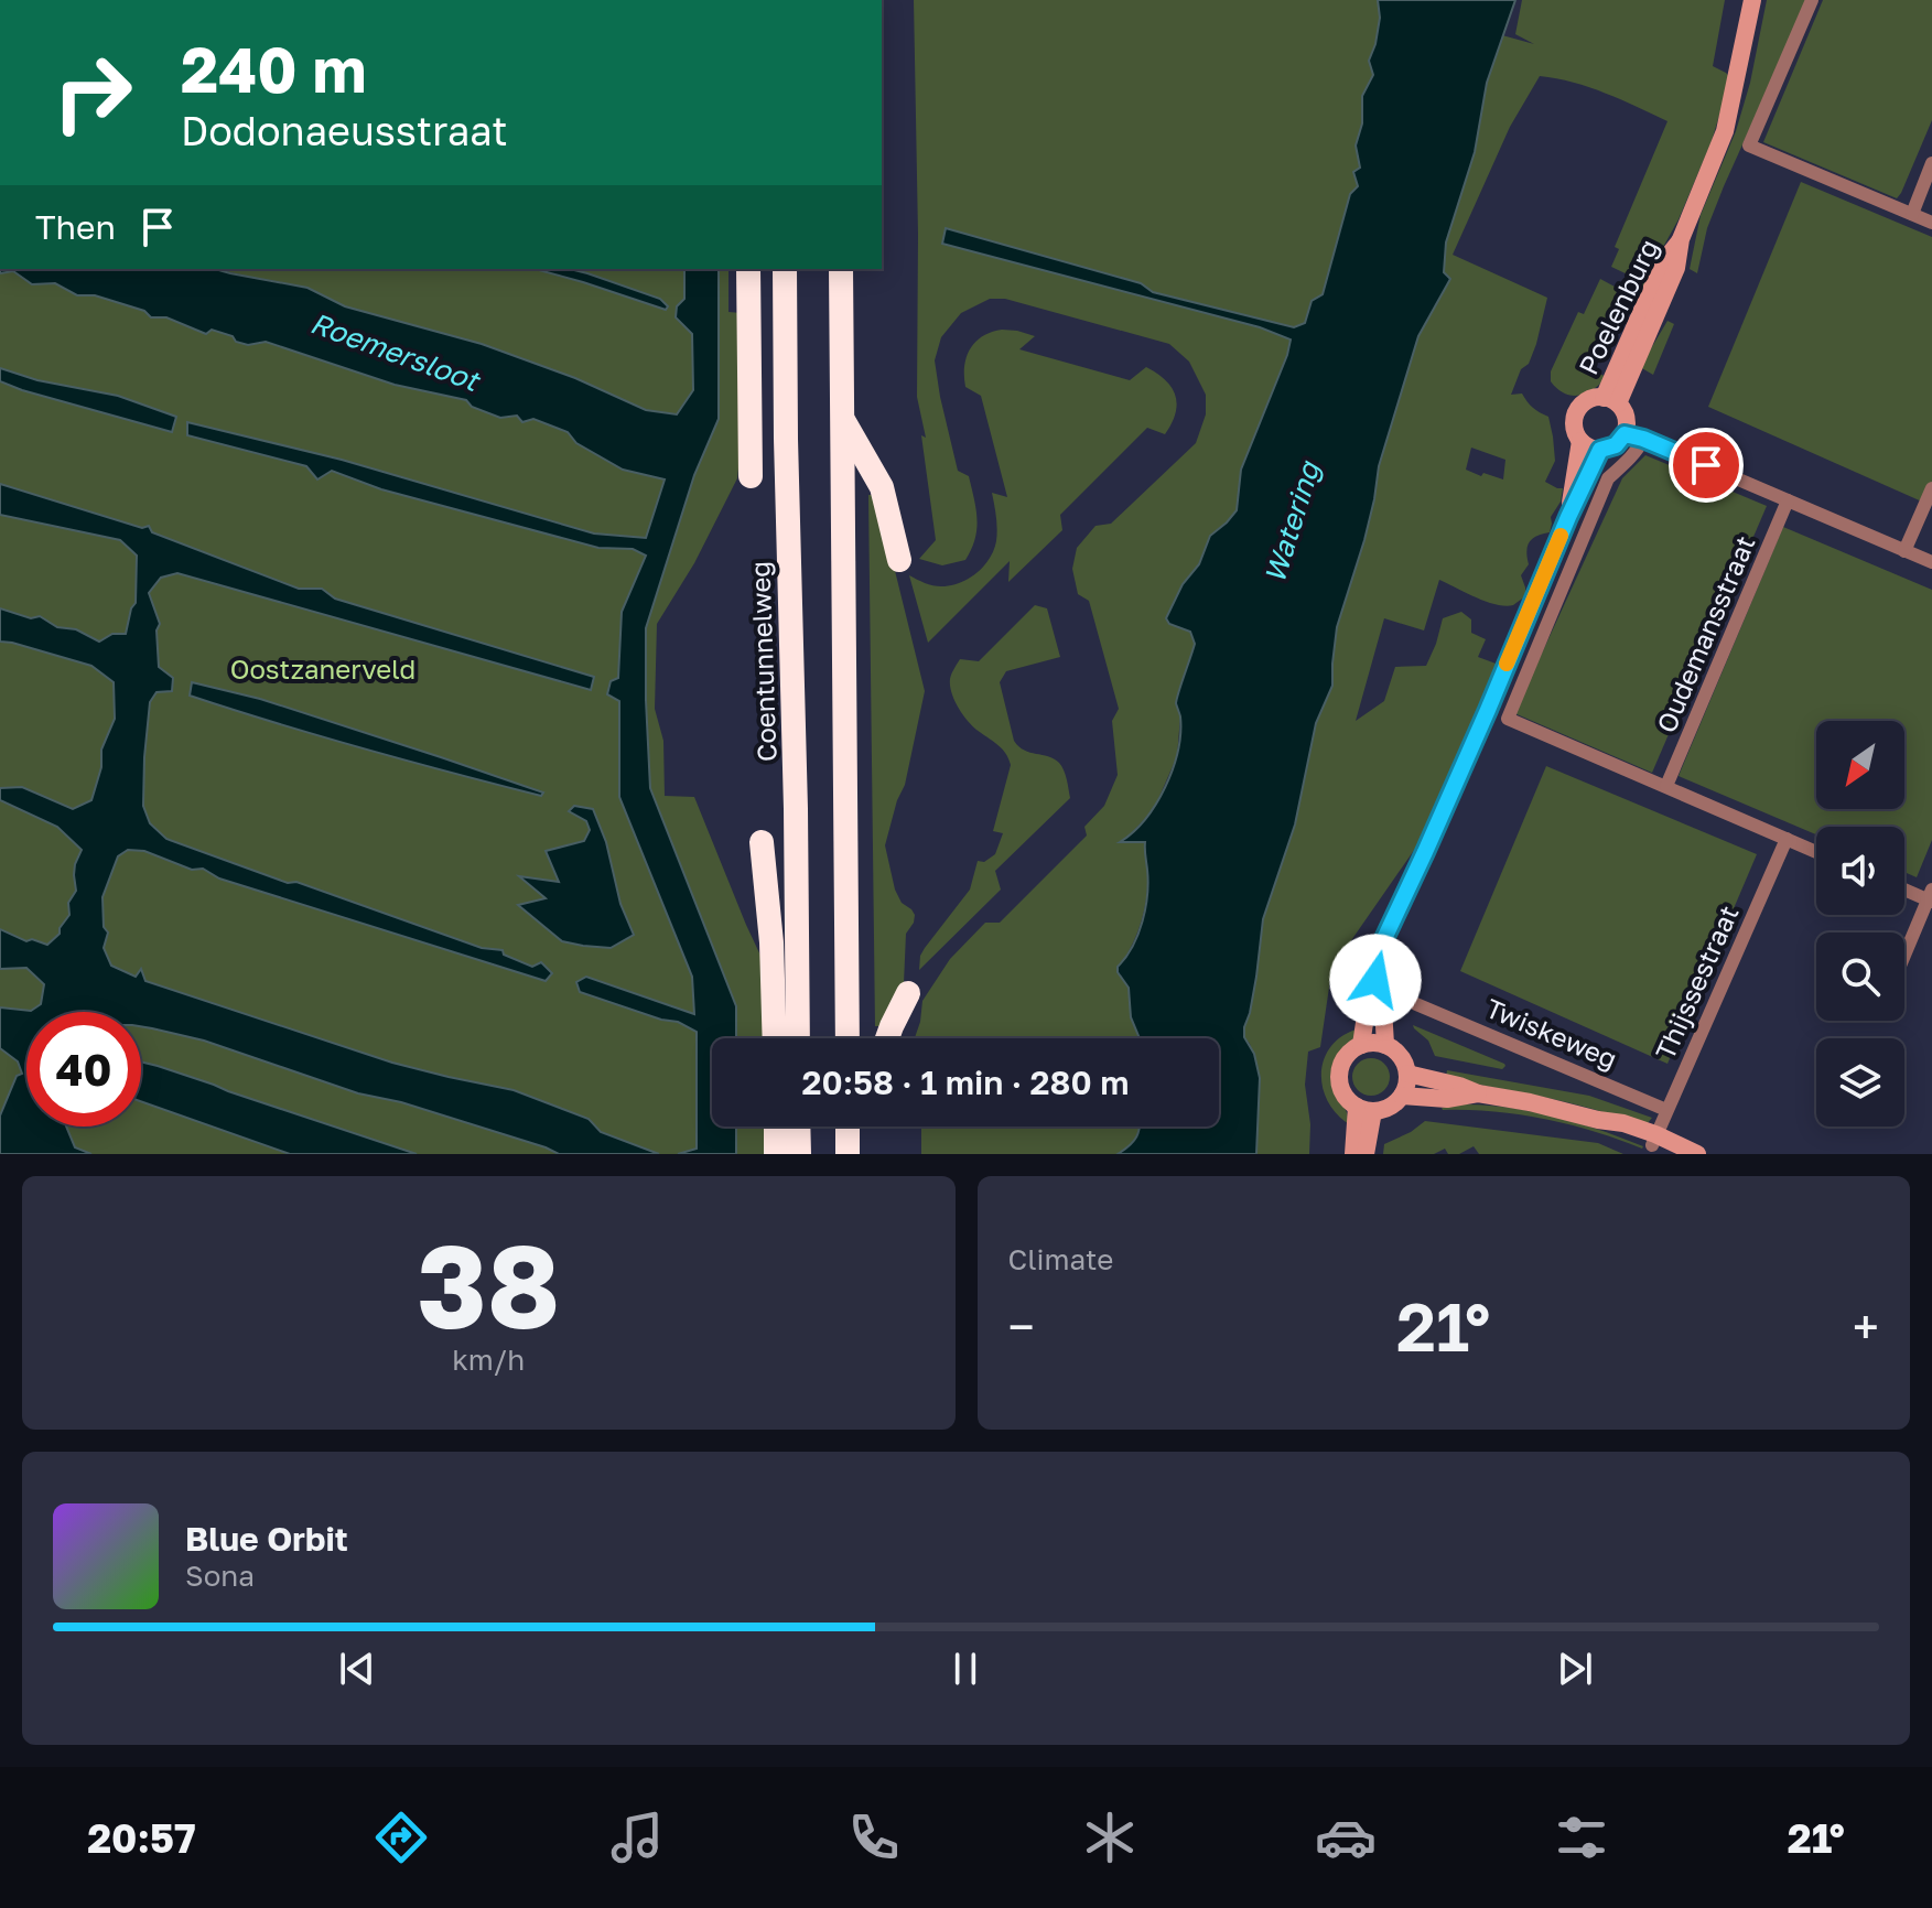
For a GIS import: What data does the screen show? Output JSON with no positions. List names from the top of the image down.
{
  "streets": {
    "highway": ["Coentunnelweg"],
    "street": [
      "Poelenburg",
      "Oudemansstraat",
      "Thijssestraat",
      "Twiskeweg"
    ]
  },
  "crossings": [
    ["Thijssestraat", "Twiskeweg"]
  ],
  "water": ["Roemersloot", "Watering"],
  "parks": ["Oostzanerveld"],
  "north": "bottom left",
  "page": {
    "turn": ["240 m", "Dodonaeusstraat"],
    "then": "Then",
    "limit": "40",
    "trip": "20:58 · 1 min · 280 m",
    "tile": [
      ["38", "km/h"],
      "Climate"
    ],
    "heat": ["−", "21°", "+"],
    "song": ["Blue Orbit", "Sona"],
    "tabs": ["20:57", "21°"]
  }
}
